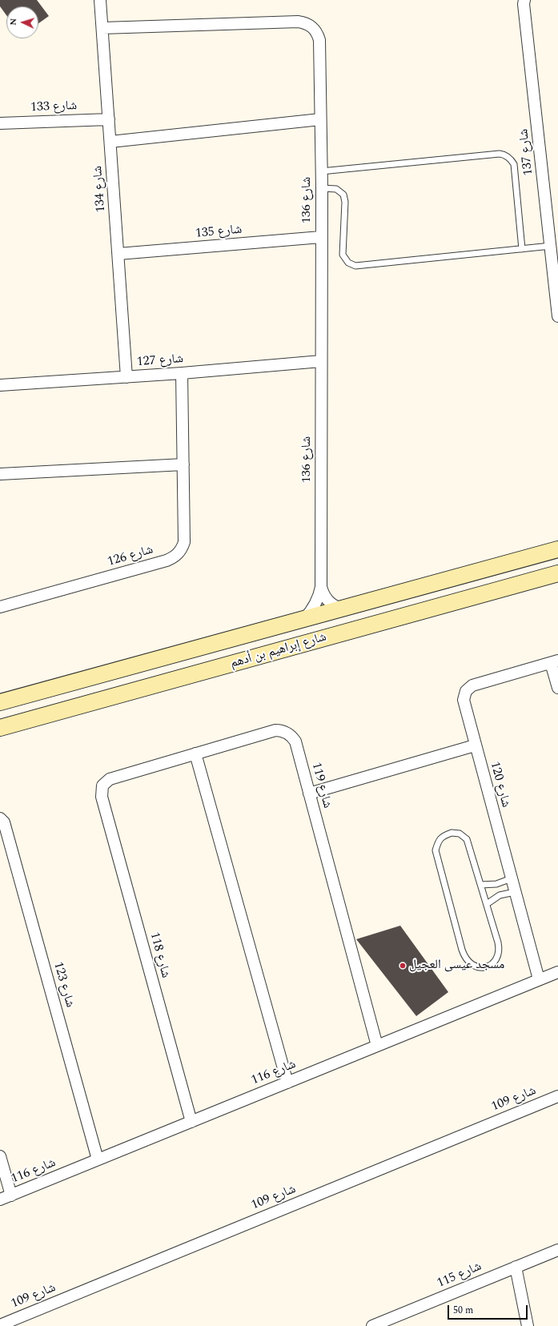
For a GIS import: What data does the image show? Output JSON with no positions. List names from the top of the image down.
{
  "streets": {
    "street": [
      "شارع 133",
      "شارع 137",
      "شارع 134",
      "شارع 136",
      "شارع 135",
      "شارع 127",
      "شارع 126",
      "شارع إبراهيم بن أدهم",
      "شارع 120",
      "شارع 119",
      "شارع 118",
      "شارع 123",
      "شارع 116",
      "شارع 109",
      "شارع 115"
    ]
  },
  "crossings": [
    ["شارع 133", "شارع 134"],
    ["شارع 134", "شارع 136"],
    ["شارع 134", "شارع 135"],
    ["شارع 134", "شارع 127"],
    ["شارع 136", "شارع 135"],
    ["شارع 136", "شارع 127"],
    ["شارع 136", "شارع إبراهيم بن أدهم"],
    ["شارع 127", "شارع 126"],
    ["شارع 120", "شارع 116"],
    ["شارع 119", "شارع 118"],
    ["شارع 119", "شارع 116"],
    ["شارع 118", "شارع 116"],
    ["شارع 123", "شارع 116"]
  ],
  "places": ["مسجد عيسى العجيل"],
  "scale_bar": "50 m",
  "north": "left"
}
